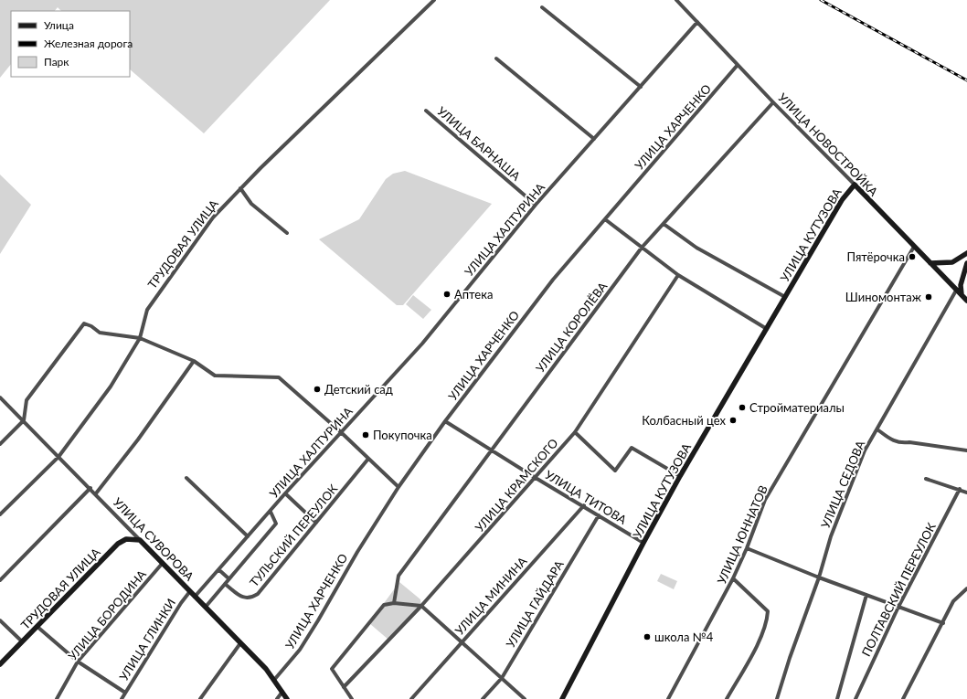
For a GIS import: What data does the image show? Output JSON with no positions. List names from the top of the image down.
{
  "streets": {
    "main road": [
      "УЛИЦА НОВОСТРОЙКА",
      "УЛИЦА КУТУЗОВА",
      "ТРУДОВАЯ УЛИЦА",
      "УЛИЦА СУВОРОВА"
    ],
    "street": [
      "УЛИЦА ХАРЧЕНКО",
      "УЛИЦА БАРНАША",
      "УЛИЦА ХАЛТУРИНА",
      "УЛИЦА КОРОЛЁВА",
      "УЛИЦА СЕДОВА",
      "УЛИЦА КРАМСКОГО",
      "УЛИЦА ТИТОВА",
      "УЛИЦА ЮННАТОВ",
      "ТУЛЬСКИЙ ПЕРЕУЛОК",
      "ПОЛТАВСКИЙ ПЕРЕУЛОК",
      "УЛИЦА МИНИНА",
      "УЛИЦА ГАЙДАРА",
      "УЛИЦА БОРОДИНА",
      "УЛИЦА ГЛИНКИ"
    ]
  },
  "crossings": [
    ["УЛИЦА ХАРЧЕНКО", "УЛИЦА НОВОСТРОЙКА"],
    ["УЛИЦА ХАРЧЕНКО", "УЛИЦА ТИТОВА"],
    ["УЛИЦА ХАРЧЕНКО", "УЛИЦА СУВОРОВА"],
    ["УЛИЦА БАРНАША", "УЛИЦА ХАЛТУРИНА"],
    ["УЛИЦА НОВОСТРОЙКА", "УЛИЦА ХАЛТУРИНА"],
    ["УЛИЦА НОВОСТРОЙКА", "УЛИЦА КУТУЗОВА"],
    ["УЛИЦА НОВОСТРОЙКА", "УЛИЦА КОРОЛЁВА"],
    ["УЛИЦА НОВОСТРОЙКА", "УЛИЦА СЕДОВА"],
    ["УЛИЦА НОВОСТРОЙКА", "УЛИЦА ЮННАТОВ"],
    ["УЛИЦА ХАЛТУРИНА", "УЛИЦА СУВОРОВА"],
    ["УЛИЦА КУТУЗОВА", "УЛИЦА ТИТОВА"],
    ["ТРУДОВАЯ УЛИЦА", "УЛИЦА СУВОРОВА"],
    ["УЛИЦА КОРОЛЁВА", "УЛИЦА ТИТОВА"],
    ["УЛИЦА КРАМСКОГО", "УЛИЦА ТИТОВА"],
    ["УЛИЦА ТИТОВА", "УЛИЦА МИНИНА"],
    ["УЛИЦА ТИТОВА", "УЛИЦА ГАЙДАРА"],
    ["УЛИЦА СУВОРОВА", "УЛИЦА БОРОДИНА"],
    ["УЛИЦА СУВОРОВА", "УЛИЦА ГЛИНКИ"]
  ],
  "places": [
    "Пятёрочка",
    "Аптека",
    "Шиномонтаж",
    "Детский сад",
    "Стройматериалы",
    "Колбасный цех",
    "Покупочка",
    "школа №4"
  ],
  "legend": ["Улица", "Железная дорога", "Парк"]
}
